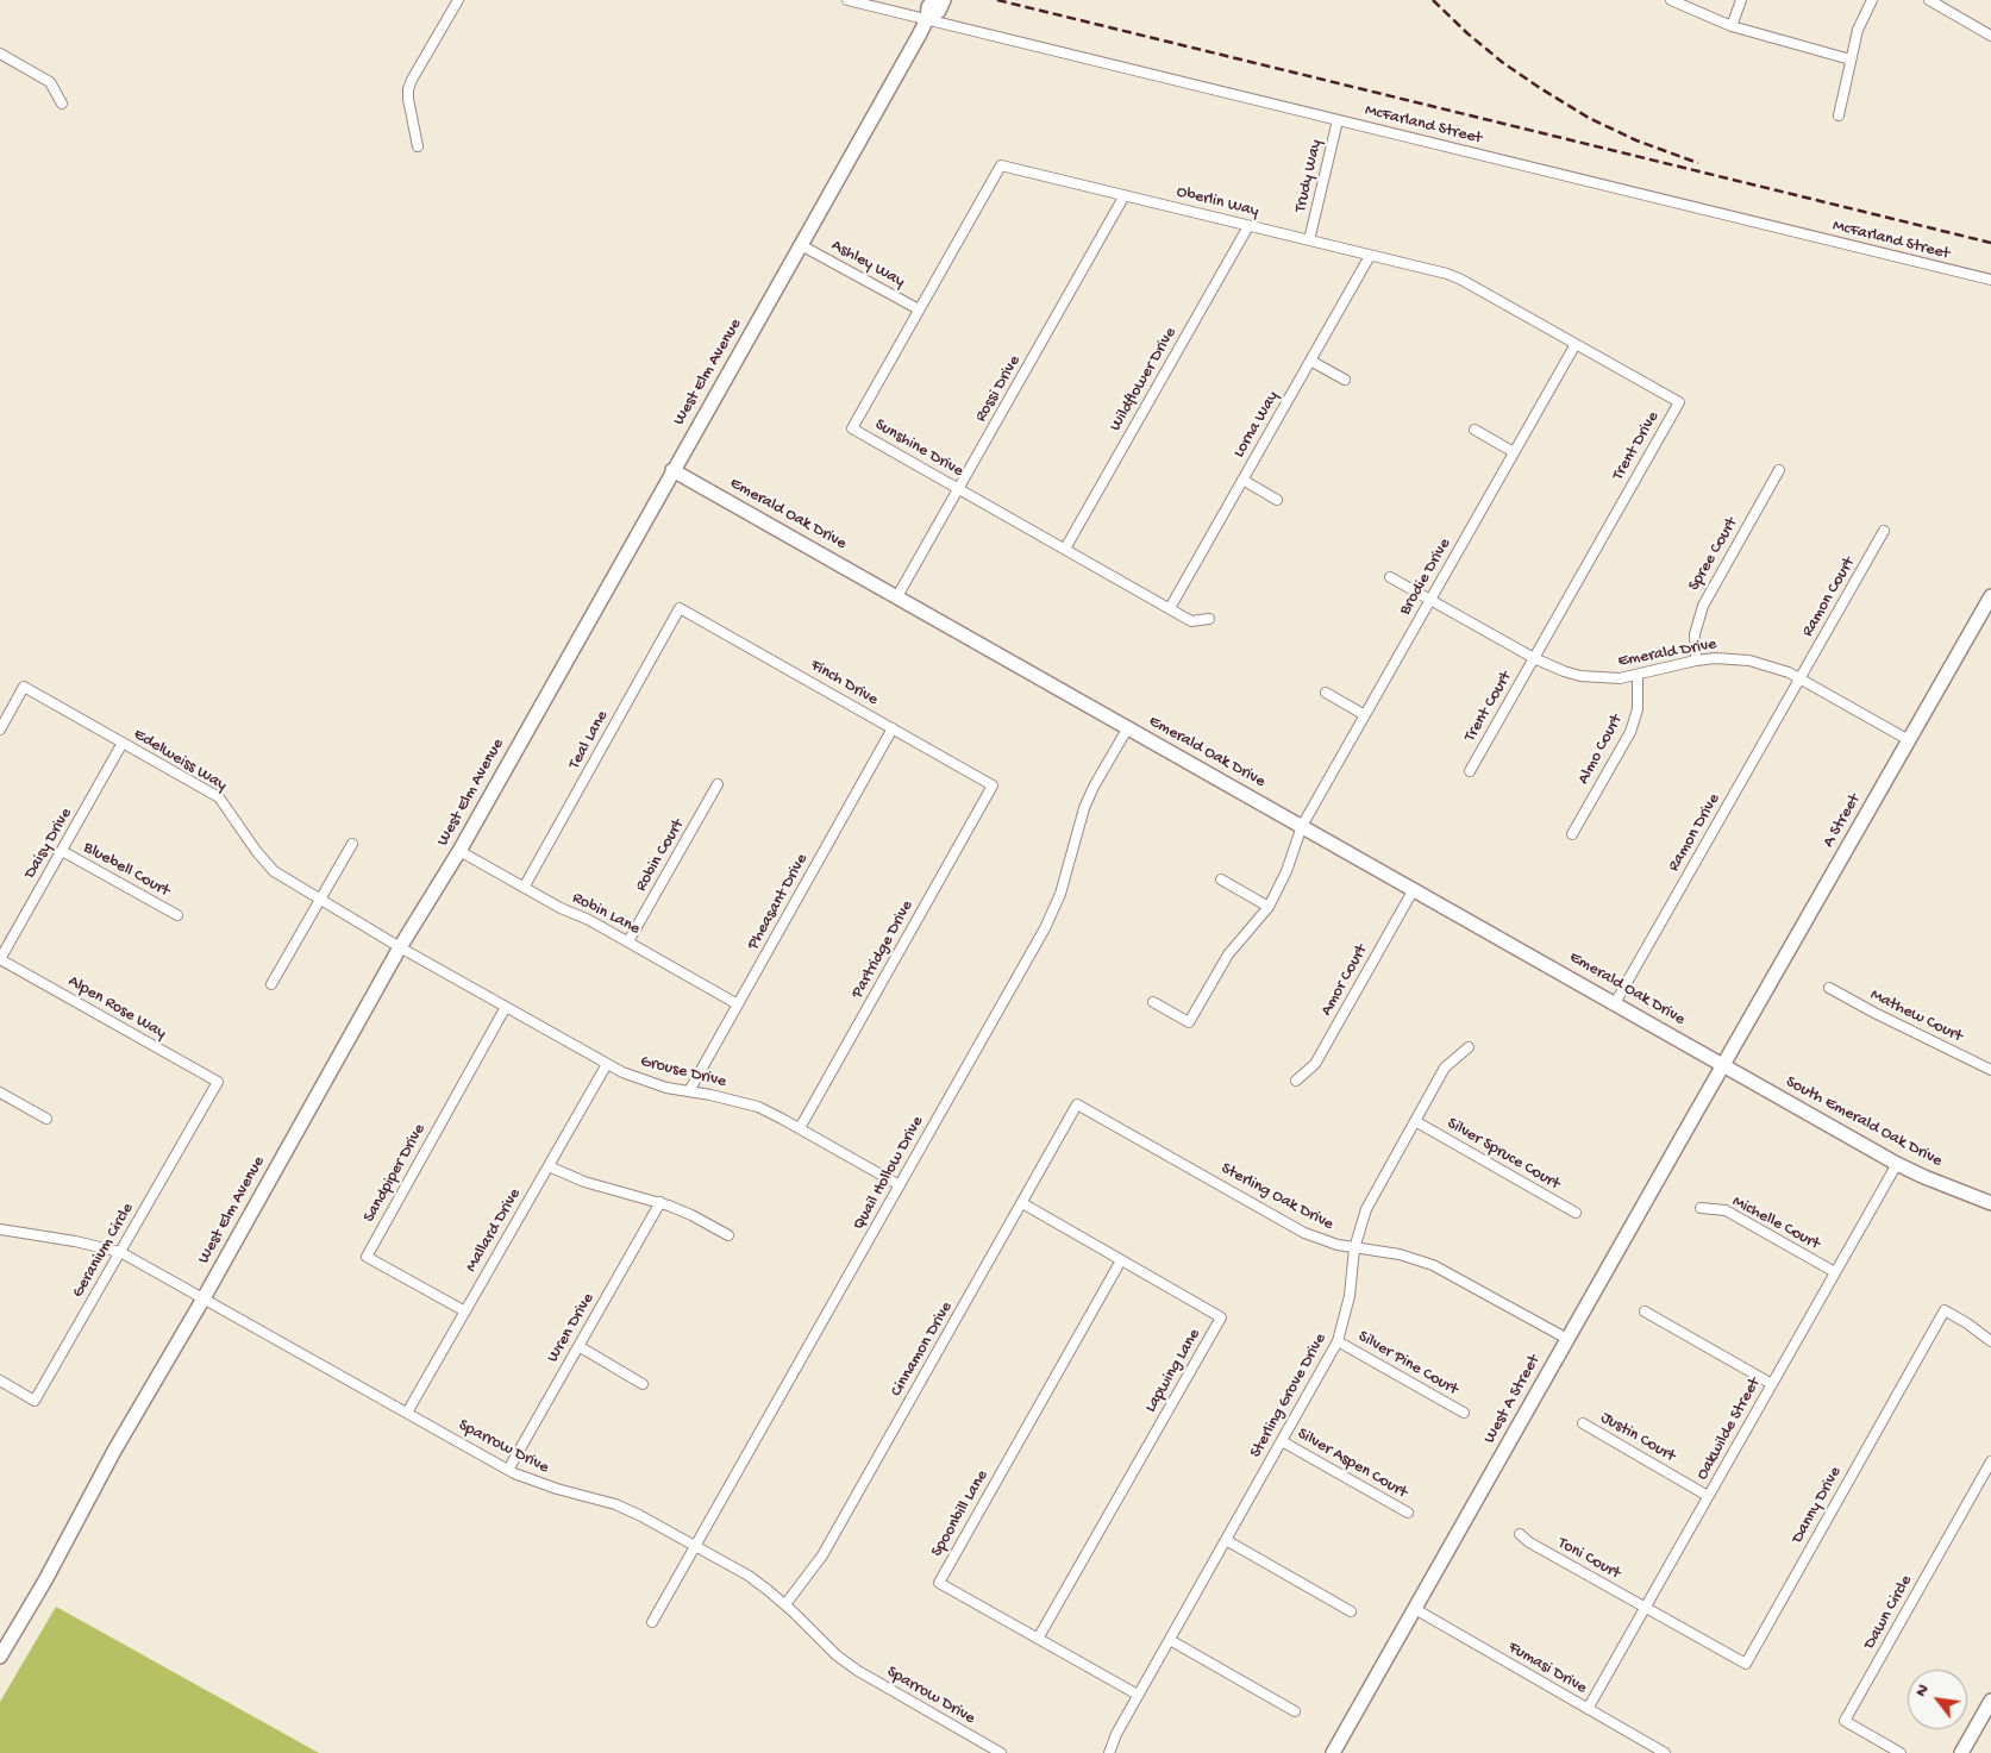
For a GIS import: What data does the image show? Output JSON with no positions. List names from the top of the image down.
{
  "streets": {
    "street": [
      "McFarland Street",
      "Trudy Way",
      "Oberlin Way",
      "Ashley Way",
      "West Elm Avenue",
      "Wildflower Drive",
      "Rossi Drive",
      "Lorna Way",
      "Trent Drive",
      "Sunshine Drive",
      "Emerald Oak Drive",
      "Spree Court",
      "Brodie Drive",
      "Ramon Court",
      "Emerald Drive",
      "Finch Drive",
      "Trent Court",
      "Teal Lane",
      "Almo Court",
      "Edelweiss Way",
      "A Street",
      "Ramon Drive",
      "Daisy Drive",
      "Robin Court",
      "Bluebell Court",
      "Pheasant Drive",
      "Robin Lane",
      "Partridge Drive",
      "Amor Court",
      "Alpen Rose Way",
      "Mathew Court",
      "Grouse Drive",
      "South Emerald Oak Drive",
      "Silver Spruce Court",
      "Sandpiper Drive",
      "Quail Hollow Drive",
      "Sterling Oak Drive",
      "Michelle Court",
      "Mallard Drive",
      "Geranium Circle",
      "Wren Drive",
      "Cinnamon Drive",
      "Silver Pine Court",
      "Lapwing Lane",
      "Sterling Grove Drive",
      "West A Street",
      "Oakwilde Street",
      "Justin Court",
      "Sparrow Drive",
      "Silver Aspen Court",
      "Danny Drive",
      "Spoonbill Lane",
      "Toni Court",
      "Dawn Circle",
      "Fumasi Drive"
    ]
  },
  "crossings": [
    ["McFarland Street", "Trudy Way"],
    ["McFarland Street", "West Elm Avenue"],
    ["Trudy Way", "Oberlin Way"],
    ["Oberlin Way", "Wildflower Drive"],
    ["Oberlin Way", "Rossi Drive"],
    ["Oberlin Way", "Lorna Way"],
    ["Oberlin Way", "Trent Drive"],
    ["Oberlin Way", "Sunshine Drive"],
    ["Ashley Way", "West Elm Avenue"],
    ["Ashley Way", "Sunshine Drive"],
    ["West Elm Avenue", "Emerald Oak Drive"],
    ["West Elm Avenue", "Edelweiss Way"],
    ["West Elm Avenue", "Robin Lane"],
    ["West Elm Avenue", "Grouse Drive"],
    ["West Elm Avenue", "Sparrow Drive"],
    ["Wildflower Drive", "Sunshine Drive"],
    ["Rossi Drive", "Sunshine Drive"],
    ["Rossi Drive", "Emerald Oak Drive"],
    ["Lorna Way", "Sunshine Drive"],
    ["Trent Drive", "Brodie Drive"],
    ["Trent Drive", "Emerald Drive"],
    ["Trent Drive", "Trent Court"],
    ["Emerald Oak Drive", "Brodie Drive"],
    ["Emerald Oak Drive", "A Street"],
    ["Emerald Oak Drive", "Ramon Drive"],
    ["Emerald Oak Drive", "Amor Court"],
    ["Emerald Oak Drive", "South Emerald Oak Drive"],
    ["Emerald Oak Drive", "Quail Hollow Drive"],
    ["Emerald Oak Drive", "West A Street"],
    ["Spree Court", "Emerald Drive"],
    ["Brodie Drive", "Emerald Drive"],
    ["Ramon Court", "Emerald Drive"],
    ["Ramon Court", "Ramon Drive"],
    ["Emerald Drive", "Trent Court"],
    ["Emerald Drive", "Almo Court"],
    ["Emerald Drive", "A Street"],
    ["Emerald Drive", "Ramon Drive"],
    ["Finch Drive", "Teal Lane"],
    ["Finch Drive", "Pheasant Drive"],
    ["Finch Drive", "Partridge Drive"],
    ["Teal Lane", "Robin Lane"],
    ["Edelweiss Way", "Daisy Drive"],
    ["Edelweiss Way", "Grouse Drive"],
    ["A Street", "South Emerald Oak Drive"],
    ["A Street", "West A Street"],
    ["Daisy Drive", "Bluebell Court"],
    ["Daisy Drive", "Alpen Rose Way"],
    ["Robin Court", "Robin Lane"],
    ["Pheasant Drive", "Robin Lane"],
    ["Pheasant Drive", "Grouse Drive"],
    ["Partridge Drive", "Grouse Drive"],
    ["Alpen Rose Way", "Geranium Circle"],
    ["Grouse Drive", "Sandpiper Drive"],
    ["Grouse Drive", "Quail Hollow Drive"],
    ["Grouse Drive", "Mallard Drive"],
    ["South Emerald Oak Drive", "West A Street"],
    ["South Emerald Oak Drive", "Oakwilde Street"],
    ["Silver Spruce Court", "Sterling Grove Drive"],
    ["Sandpiper Drive", "Mallard Drive"],
    ["Quail Hollow Drive", "Sparrow Drive"],
    ["Sterling Oak Drive", "Cinnamon Drive"],
    ["Sterling Oak Drive", "Sterling Grove Drive"],
    ["Sterling Oak Drive", "West A Street"],
    ["Michelle Court", "Oakwilde Street"],
    ["Mallard Drive", "Sparrow Drive"],
    ["Geranium Circle", "Sparrow Drive"],
    ["Wren Drive", "Sparrow Drive"],
    ["Cinnamon Drive", "Lapwing Lane"],
    ["Cinnamon Drive", "Sparrow Drive"],
    ["Silver Pine Court", "Sterling Grove Drive"],
    ["Lapwing Lane", "Spoonbill Lane"],
    ["Sterling Grove Drive", "Silver Aspen Court"],
    ["Sterling Grove Drive", "Spoonbill Lane"],
    ["West A Street", "Fumasi Drive"],
    ["Oakwilde Street", "Justin Court"],
    ["Oakwilde Street", "Danny Drive"],
    ["Oakwilde Street", "Toni Court"],
    ["Oakwilde Street", "Fumasi Drive"],
    ["Danny Drive", "Toni Court"]
  ],
  "north": "top left"
}
